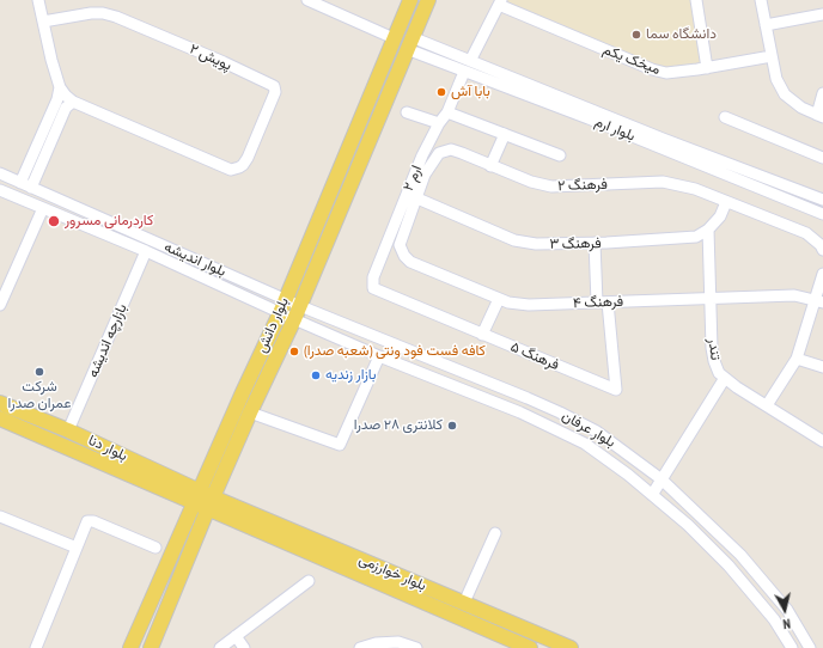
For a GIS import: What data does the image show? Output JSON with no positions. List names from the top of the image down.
{
  "streets": {
    "main road": ["بلوار دانش", "بلوار دنا", "بلوار خوارزمی"],
    "street": [
      "پویش ۲",
      "میخک یکم",
      "بلوار ارم",
      "ارم ۲",
      "فرهنگ ۲",
      "فرهنگ ۳",
      "بلوار اندیشه",
      "فرهنگ ۴",
      "بازارچه اندیشه",
      "تندر",
      "فرهنگ ۵",
      "بلوار عرفان"
    ]
  },
  "crossings": [
    ["بلوار ارم", "ارم ۲"],
    ["بلوار ارم", "بلوار دانش"],
    ["ارم ۲", "فرهنگ ۲"],
    ["ارم ۲", "فرهنگ ۳"],
    ["ارم ۲", "فرهنگ ۵"],
    ["فرهنگ ۲", "فرهنگ ۳"],
    ["فرهنگ ۲", "فرهنگ ۴"],
    ["فرهنگ ۳", "تندر"],
    ["بلوار اندیشه", "بلوار دانش"],
    ["بلوار اندیشه", "بازارچه اندیشه"],
    ["بلوار اندیشه", "بلوار عرفان"],
    ["فرهنگ ۴", "تندر"],
    ["فرهنگ ۴", "فرهنگ ۵"],
    ["بلوار دانش", "بلوار عرفان"],
    ["بلوار دانش", "بلوار دنا"],
    ["بلوار دانش", "بلوار خوارزمی"],
    ["بازارچه اندیشه", "بلوار دنا"],
    ["بلوار دنا", "بلوار خوارزمی"]
  ],
  "places": [
    "دانشگاه سما",
    "بابا آش",
    "کاردرمانی مسرور",
    "کافه فست فود ونتی (شعبه صدرا)",
    "شرکت عمران صدرا",
    "بازار زندیه",
    "کلانتری ۲۸ صدرا"
  ],
  "north": "bottom"
}
